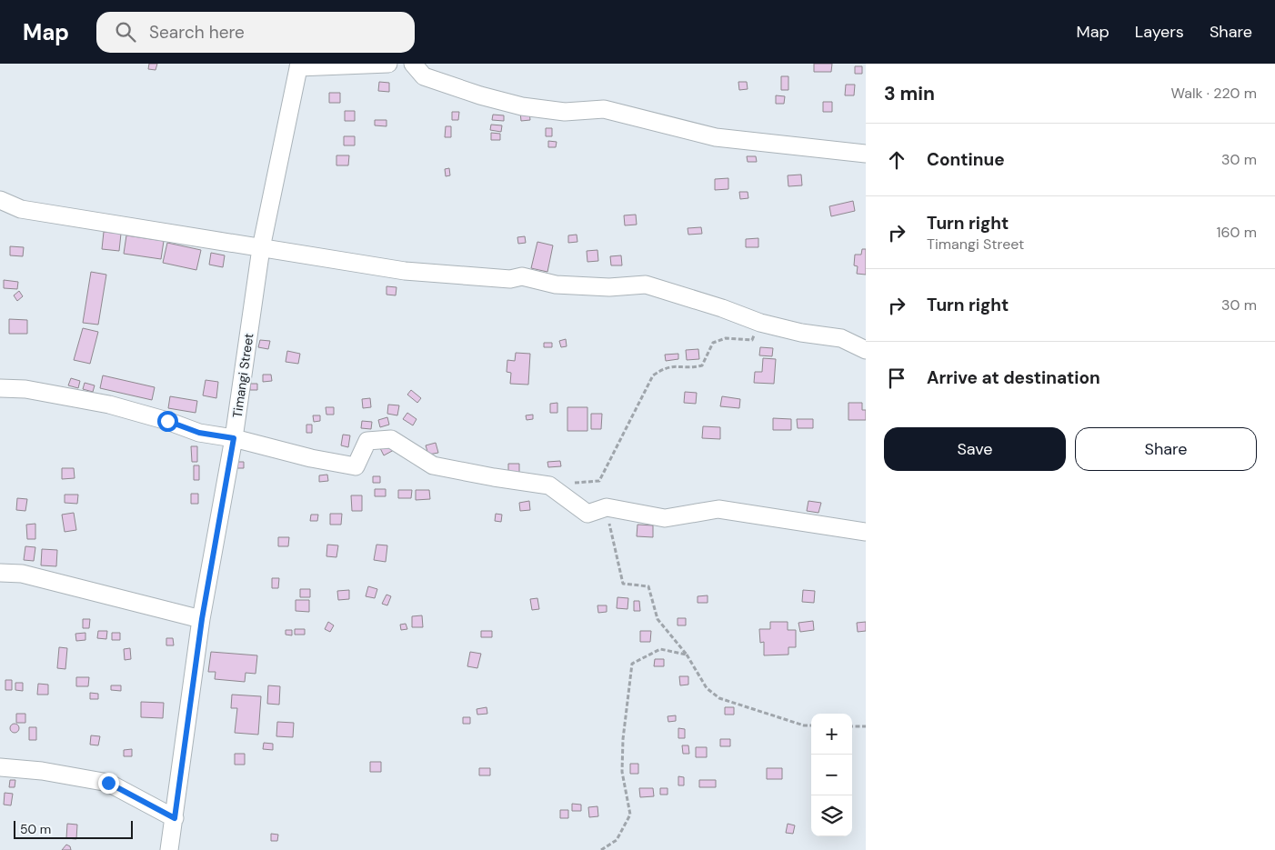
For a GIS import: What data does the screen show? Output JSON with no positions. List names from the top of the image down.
{
  "streets": {
    "street": ["Timangi Street"]
  },
  "scale_bar": "50 m",
  "page": {
    "header": "Map",
    "search": "Search here",
    "nav": ["Map", "Layers", "Share"],
    "heading": ["3 min", "Walk · 220 m"],
    "list": [
      ["Continue", "30 m"],
      ["Turn right", "Timangi Street", "160 m"],
      ["Turn right", "30 m"],
      "Arrive at destination"
    ],
    "buttons": ["Save", "Share"],
    "map_buttons": ["+", "−"],
    "scale": "50 m"
  }
}
